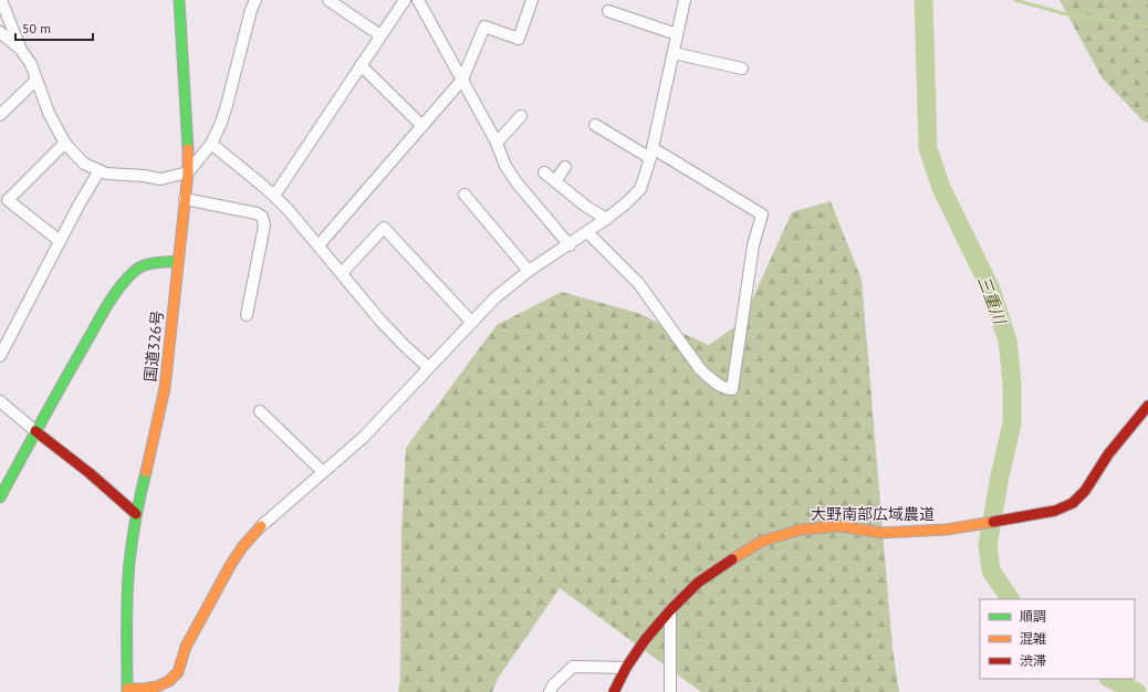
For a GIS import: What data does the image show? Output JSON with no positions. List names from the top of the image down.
{
  "streets": {
    "main road": ["国道326号", "大野南部広域農道"]
  },
  "water": ["三重川"],
  "legend": ["順調", "混雑", "渋滞"],
  "scale_bar": "50 m"
}
